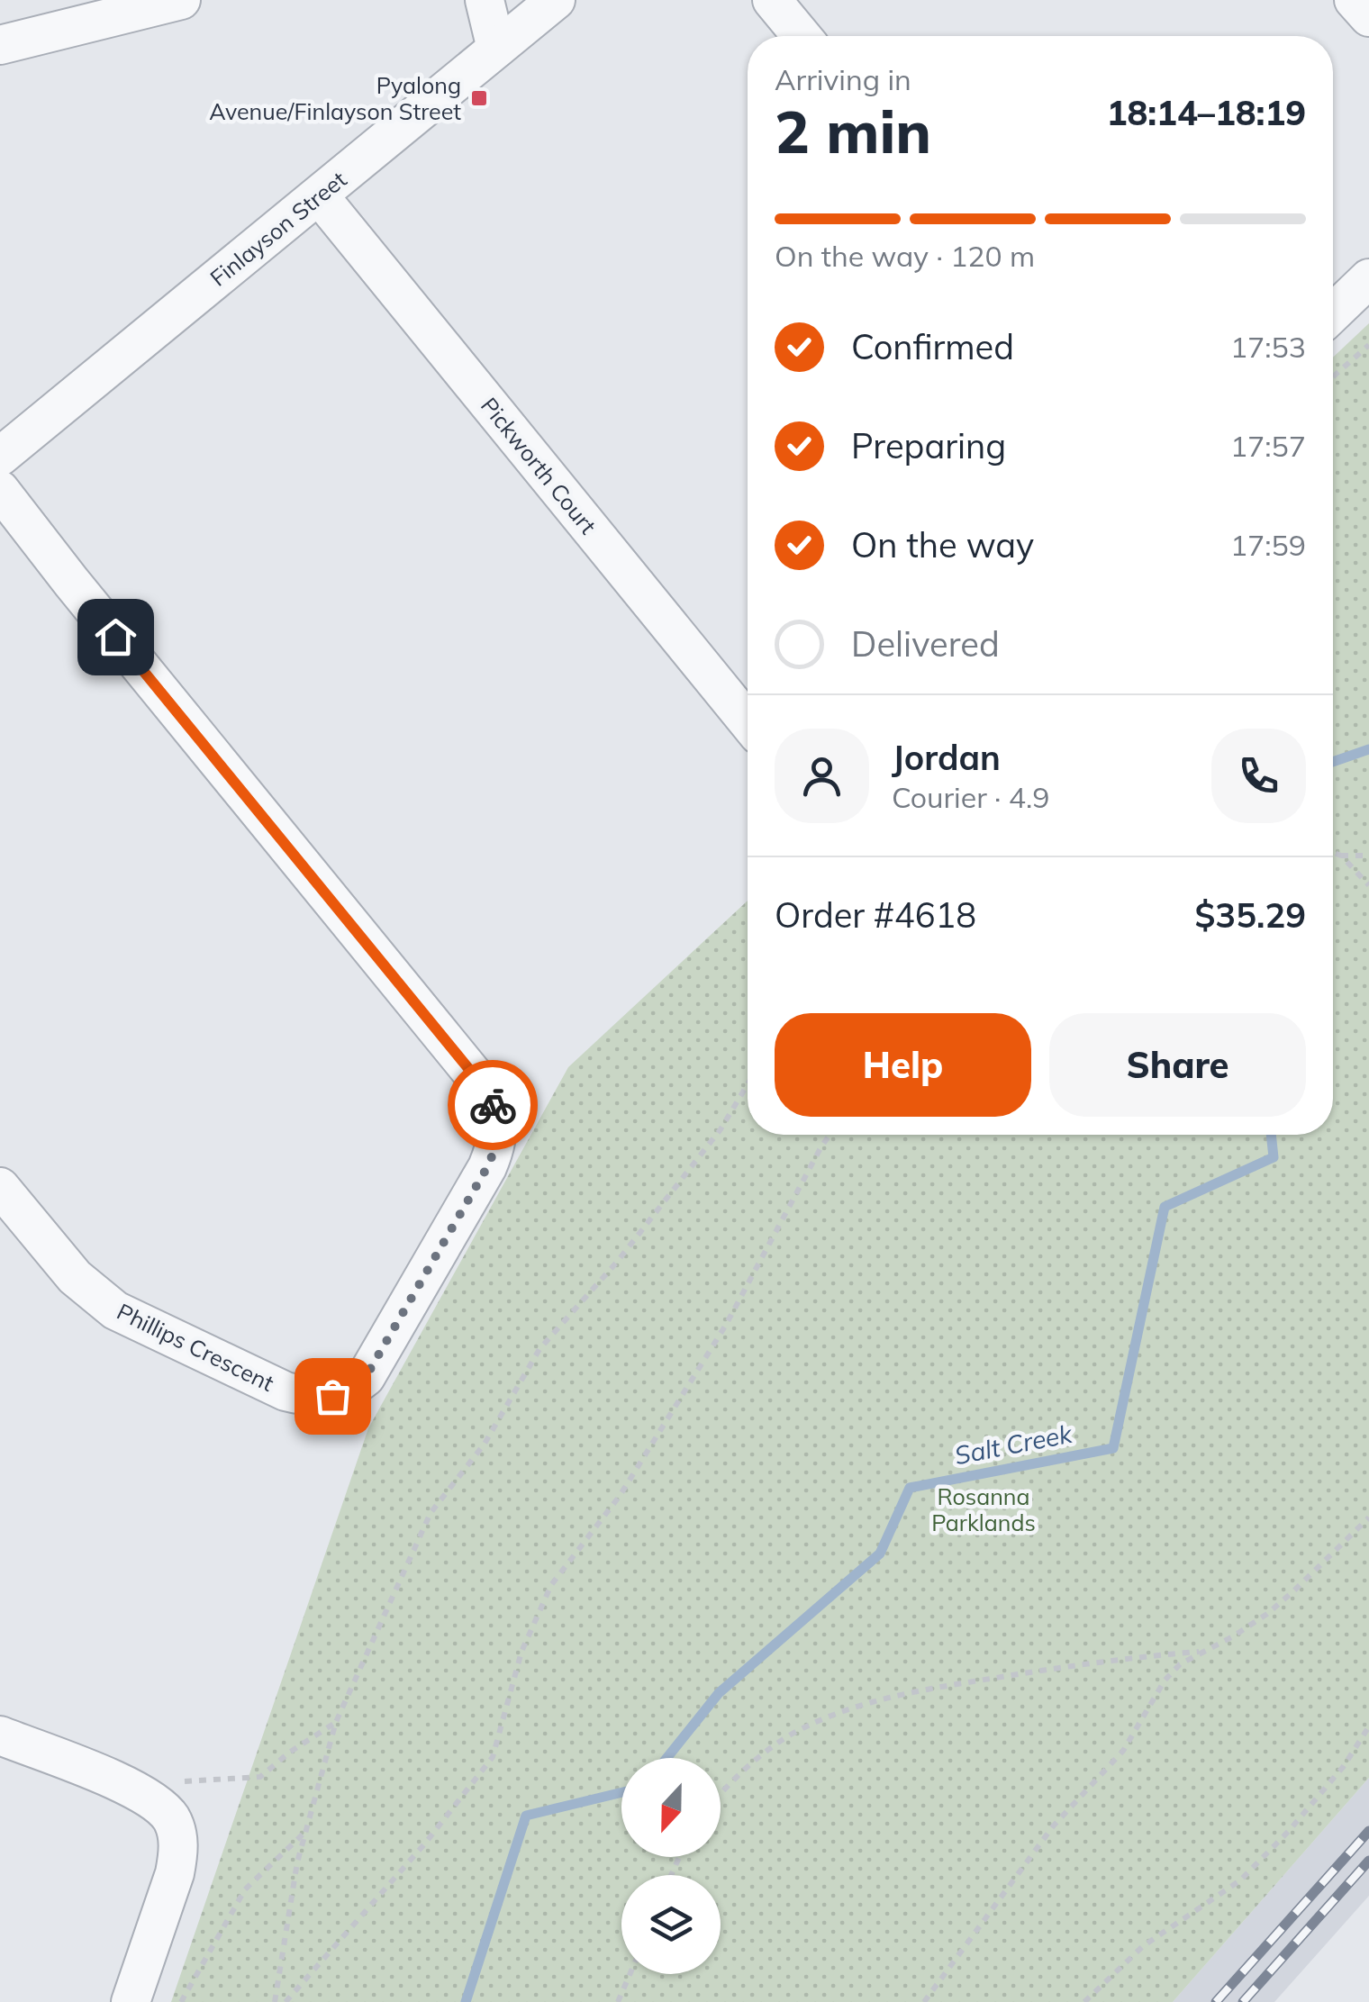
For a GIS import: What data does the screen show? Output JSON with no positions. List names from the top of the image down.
{
  "streets": {
    "street": ["Finlayson Street", "Pickworth Court", "Phillips Crescent"]
  },
  "crossings": [
    ["Finlayson Street", "Pickworth Court"]
  ],
  "water": ["Salt Creek"],
  "parks": ["Rosanna Parklands"],
  "places": {
    "transit": ["Pyalong Avenue/Finlayson Street"]
  },
  "north": "bottom",
  "page": {
    "heading": ["2 min", "Arriving in", "18:14–18:19"],
    "panel": [
      "Jordan",
      "Courier · 4.9",
      "Order #4618",
      "$35.29"
    ],
    "bar": "On the way · 120 m",
    "list": [
      ["Confirmed", "17:53"],
      ["Preparing", "17:57"],
      ["On the way", "17:59"],
      "Delivered"
    ],
    "buttons": ["Help", "Share"]
  }
}
